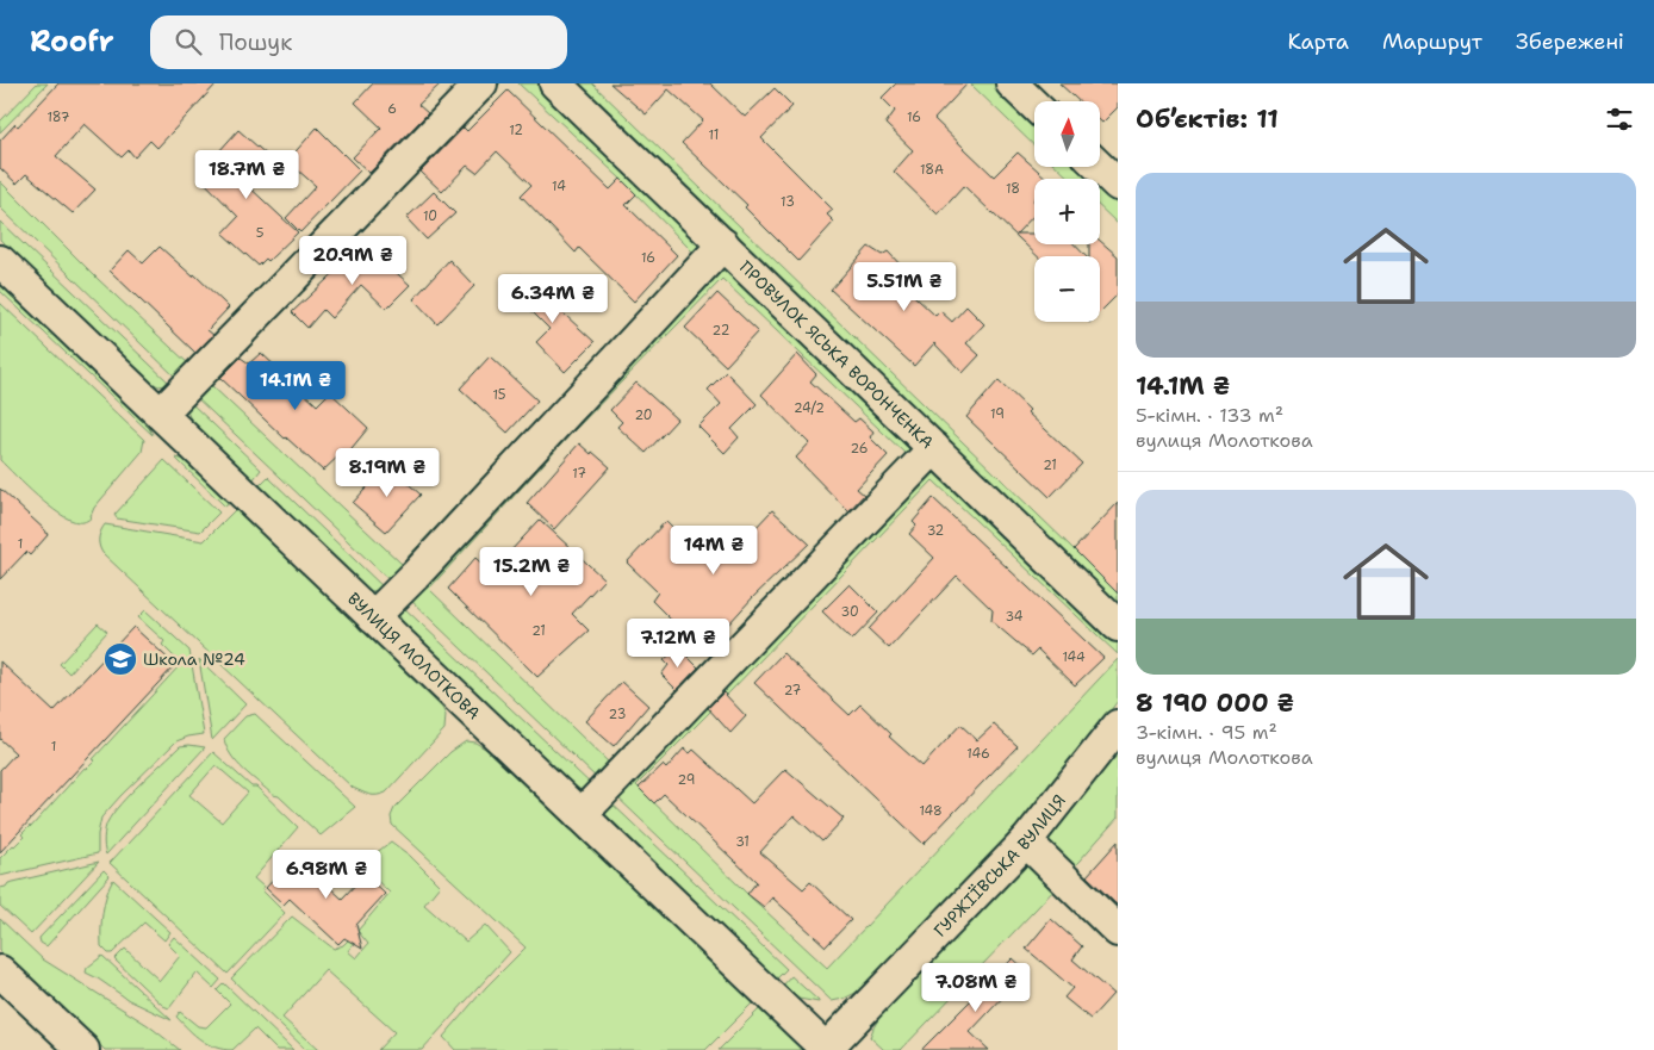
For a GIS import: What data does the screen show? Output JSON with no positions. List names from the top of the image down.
{
  "streets": {
    "street": ["ПРОВУЛОК ЯСЬКА ВОРОНЧЕНКА", "ВУЛИЦЯ МОЛОТКОВА", "ГУРЖІЇВСЬКА ВУЛИЦЯ"]
  },
  "crossings": [
    ["ВУЛИЦЯ МОЛОТКОВА", "ГУРЖІЇВСЬКА ВУЛИЦЯ"]
  ],
  "places": {
    "school or university": ["Школа №24"]
  },
  "house_numbers": [
    "6",
    "187",
    "16",
    "12",
    "11",
    "18А",
    "14",
    "18",
    "13",
    "10",
    "5",
    "16",
    "22",
    "15",
    "24/2",
    "19",
    "20",
    "26",
    "21",
    "17",
    "32",
    "1",
    "30",
    "34",
    "21",
    "144",
    "27",
    "23",
    "1",
    "146",
    "29",
    "148",
    "31"
  ],
  "north": "top",
  "page": {
    "header": "Roofr",
    "search": "Пошук",
    "nav": ["Карта", "Маршрут", "Збережені"],
    "heading": "Об’єктів: 11",
    "map_buttons": ["+", "−"],
    "price": [
      "18.7M ₴",
      "20.9M ₴",
      "5.51M ₴",
      "6.34M ₴",
      "14.1M ₴",
      "8.19M ₴",
      "14M ₴",
      "15.2M ₴",
      "7.12M ₴",
      "6.98M ₴",
      "7.08M ₴"
    ],
    "list": [
      {
        "name": "14.1M ₴",
        "note": "5-кімн. · 133 m² · вулиця Молоткова"
      },
      {
        "name": "8 190 000 ₴",
        "note": "3-кімн. · 95 m² · вулиця Молоткова"
      }
    ]
  }
}
